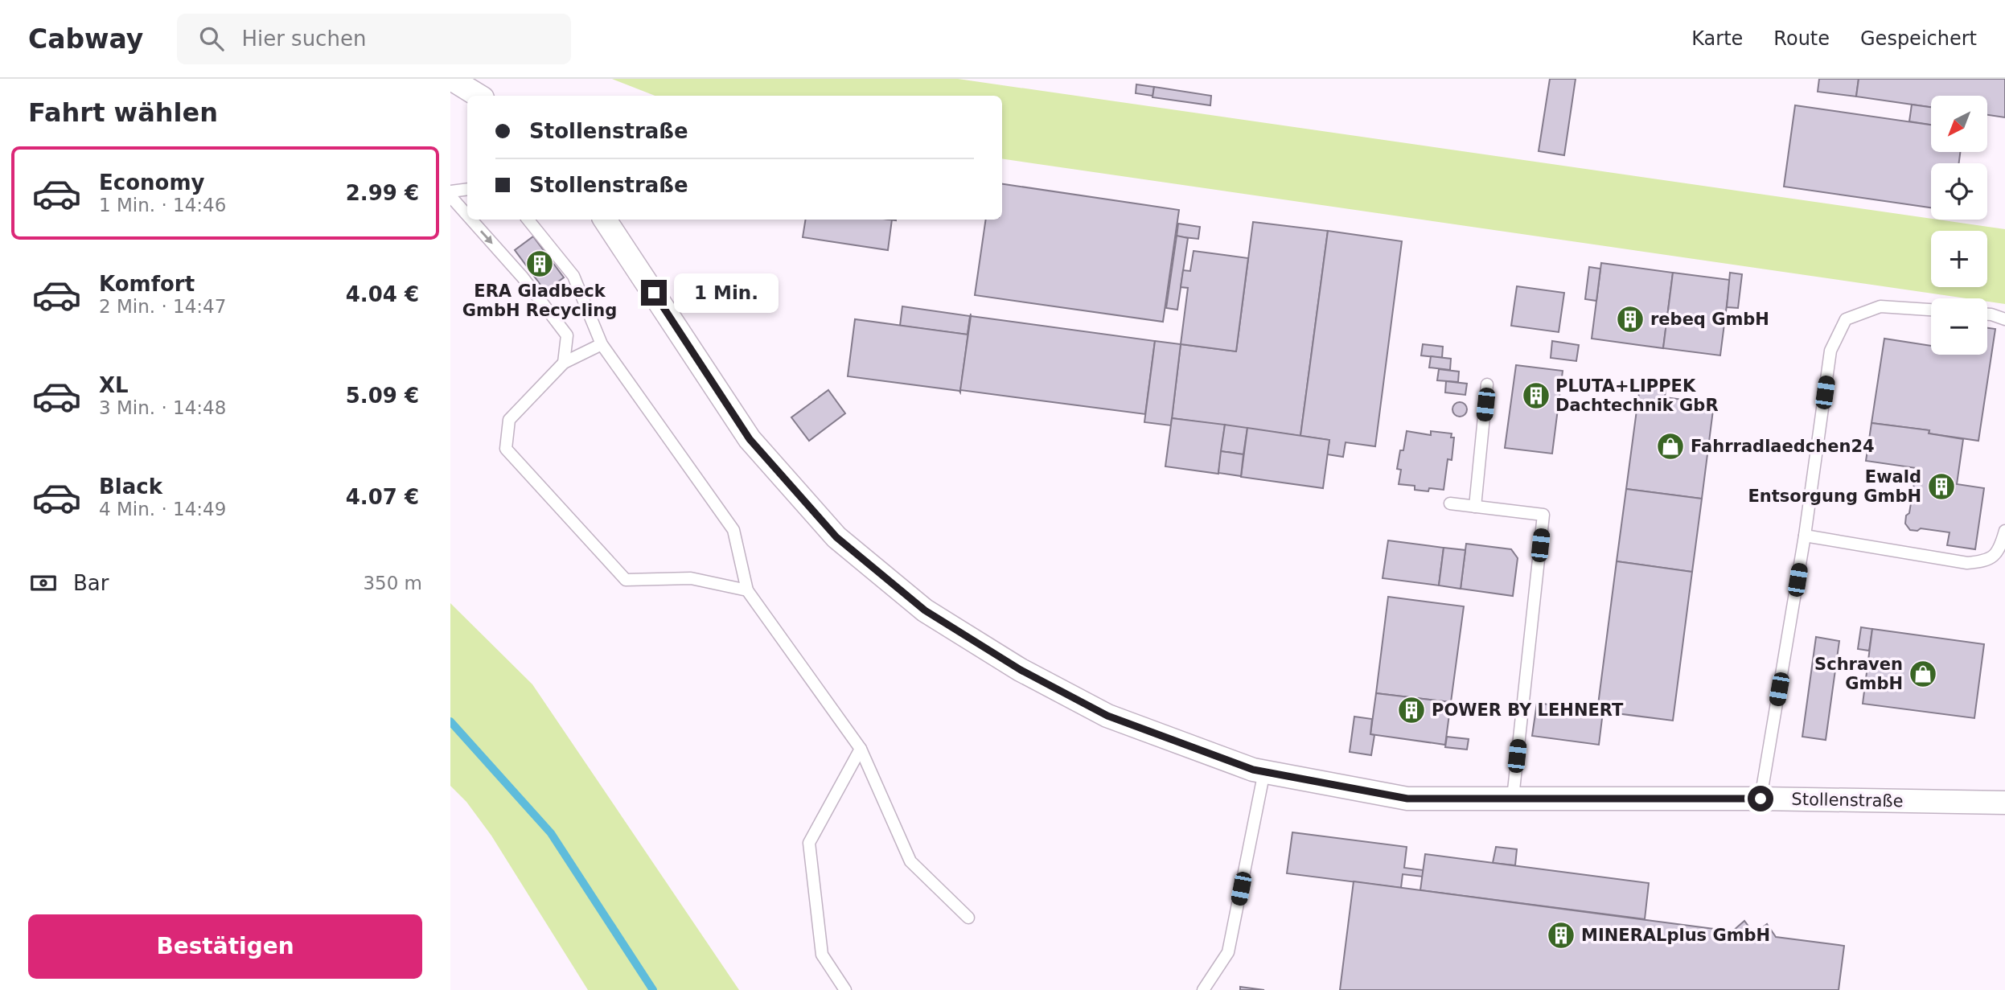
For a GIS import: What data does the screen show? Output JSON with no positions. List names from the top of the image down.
{
  "streets": {
    "street": ["Stollenstraße"]
  },
  "places": {
    "building": [
      "ERA Gladbeck GmbH Recycling",
      "rebeq GmbH",
      "PLUTA+LIPPEK Dachtechnik GbR",
      "Ewald Entsorgung GmbH",
      "POWER BY LEHNERT",
      "MINERALplus GmbH"
    ],
    "shop": ["Fahrradlaedchen24", "Schraven GmbH"]
  },
  "north": "bottom left",
  "page": {
    "header": "Cabway",
    "search": "Hier suchen",
    "nav": ["Karte", "Route", "Gespeichert"],
    "heading": "Fahrt wählen",
    "map_buttons": ["+", "−"],
    "banner": ["Stollenstraße", "Stollenstraße"],
    "list": [
      {
        "name": "Economy",
        "note": "1 Min. · 14:46",
        "value": "2.99 €"
      },
      {
        "name": "Komfort",
        "note": "2 Min. · 14:47",
        "value": "4.04 €"
      },
      {
        "name": "XL",
        "note": "3 Min. · 14:48",
        "value": "5.09 €"
      },
      {
        "name": "Black",
        "note": "4 Min. · 14:49",
        "value": "4.07 €"
      }
    ],
    "bubble": "1 Min.",
    "pay": ["Bar", "350 m"],
    "buttons": "Bestätigen"
  }
}
